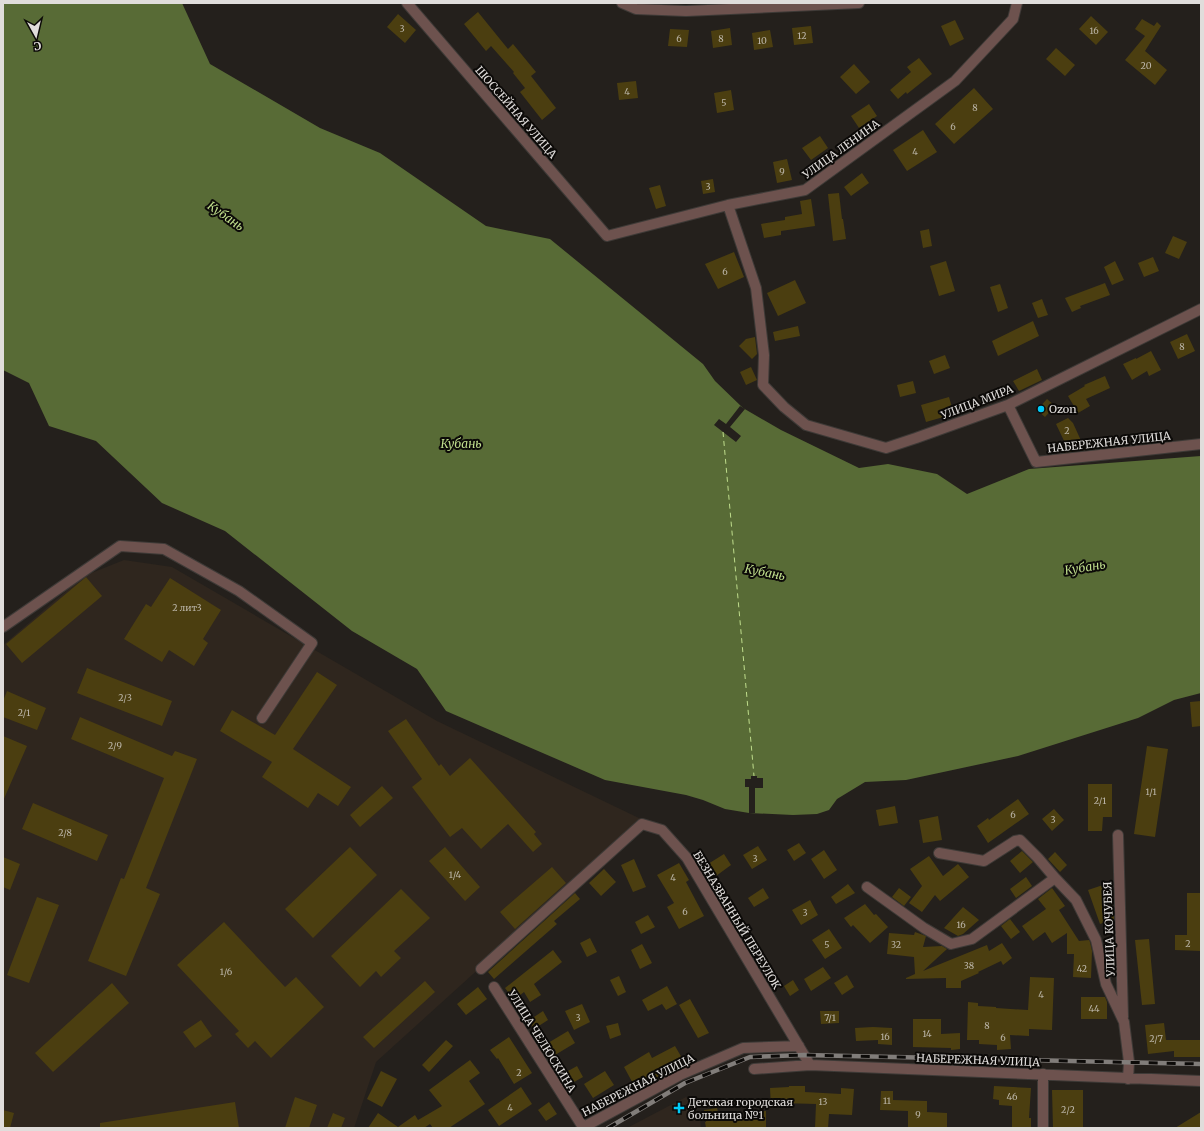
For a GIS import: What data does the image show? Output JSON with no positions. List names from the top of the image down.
{
  "streets": {
    "street": [
      "ШОССЕЙНАЯ УЛИЦА",
      "УЛИЦА ЛЕНИНА",
      "УЛИЦА МИРА",
      "НАБЕРЕЖНАЯ УЛИЦА",
      "БЕЗНАЗВАННЫЙ ПЕРЕУЛОК",
      "УЛИЦА КОЧУБЕЯ",
      "УЛИЦА ЧЕЛЮСКИНА"
    ]
  },
  "crossings": [
    ["ШОССЕЙНАЯ УЛИЦА", "УЛИЦА ЛЕНИНА"],
    ["УЛИЦА ЛЕНИНА", "УЛИЦА МИРА"],
    ["УЛИЦА МИРА", "НАБЕРЕЖНАЯ УЛИЦА"],
    ["НАБЕРЕЖНАЯ УЛИЦА", "БЕЗНАЗВАННЫЙ ПЕРЕУЛОК"],
    ["НАБЕРЕЖНАЯ УЛИЦА", "УЛИЦА КОЧУБЕЯ"],
    ["НАБЕРЕЖНАЯ УЛИЦА", "УЛИЦА ЧЕЛЮСКИНА"]
  ],
  "water": ["Кубань"],
  "places": {
    "other": ["Ozon"],
    "health": ["Детская городская больница №1"]
  },
  "house_numbers": [
    "3",
    "16",
    "12",
    "6",
    "8",
    "10",
    "20",
    "4",
    "5",
    "8",
    "6",
    "4",
    "9",
    "3",
    "6",
    "8",
    "2",
    "2 лит3",
    "2/3",
    "2/1",
    "2/9",
    "1/1",
    "2/1",
    "6",
    "3",
    "2/8",
    "3",
    "1/4",
    "4",
    "6",
    "3",
    "16",
    "2",
    "5",
    "32",
    "38",
    "42",
    "1/6",
    "4",
    "44",
    "3",
    "7/1",
    "8",
    "14",
    "16",
    "6",
    "2/7",
    "2",
    "46",
    "11",
    "13",
    "4",
    "2/2",
    "9"
  ],
  "north": "bottom"
}
